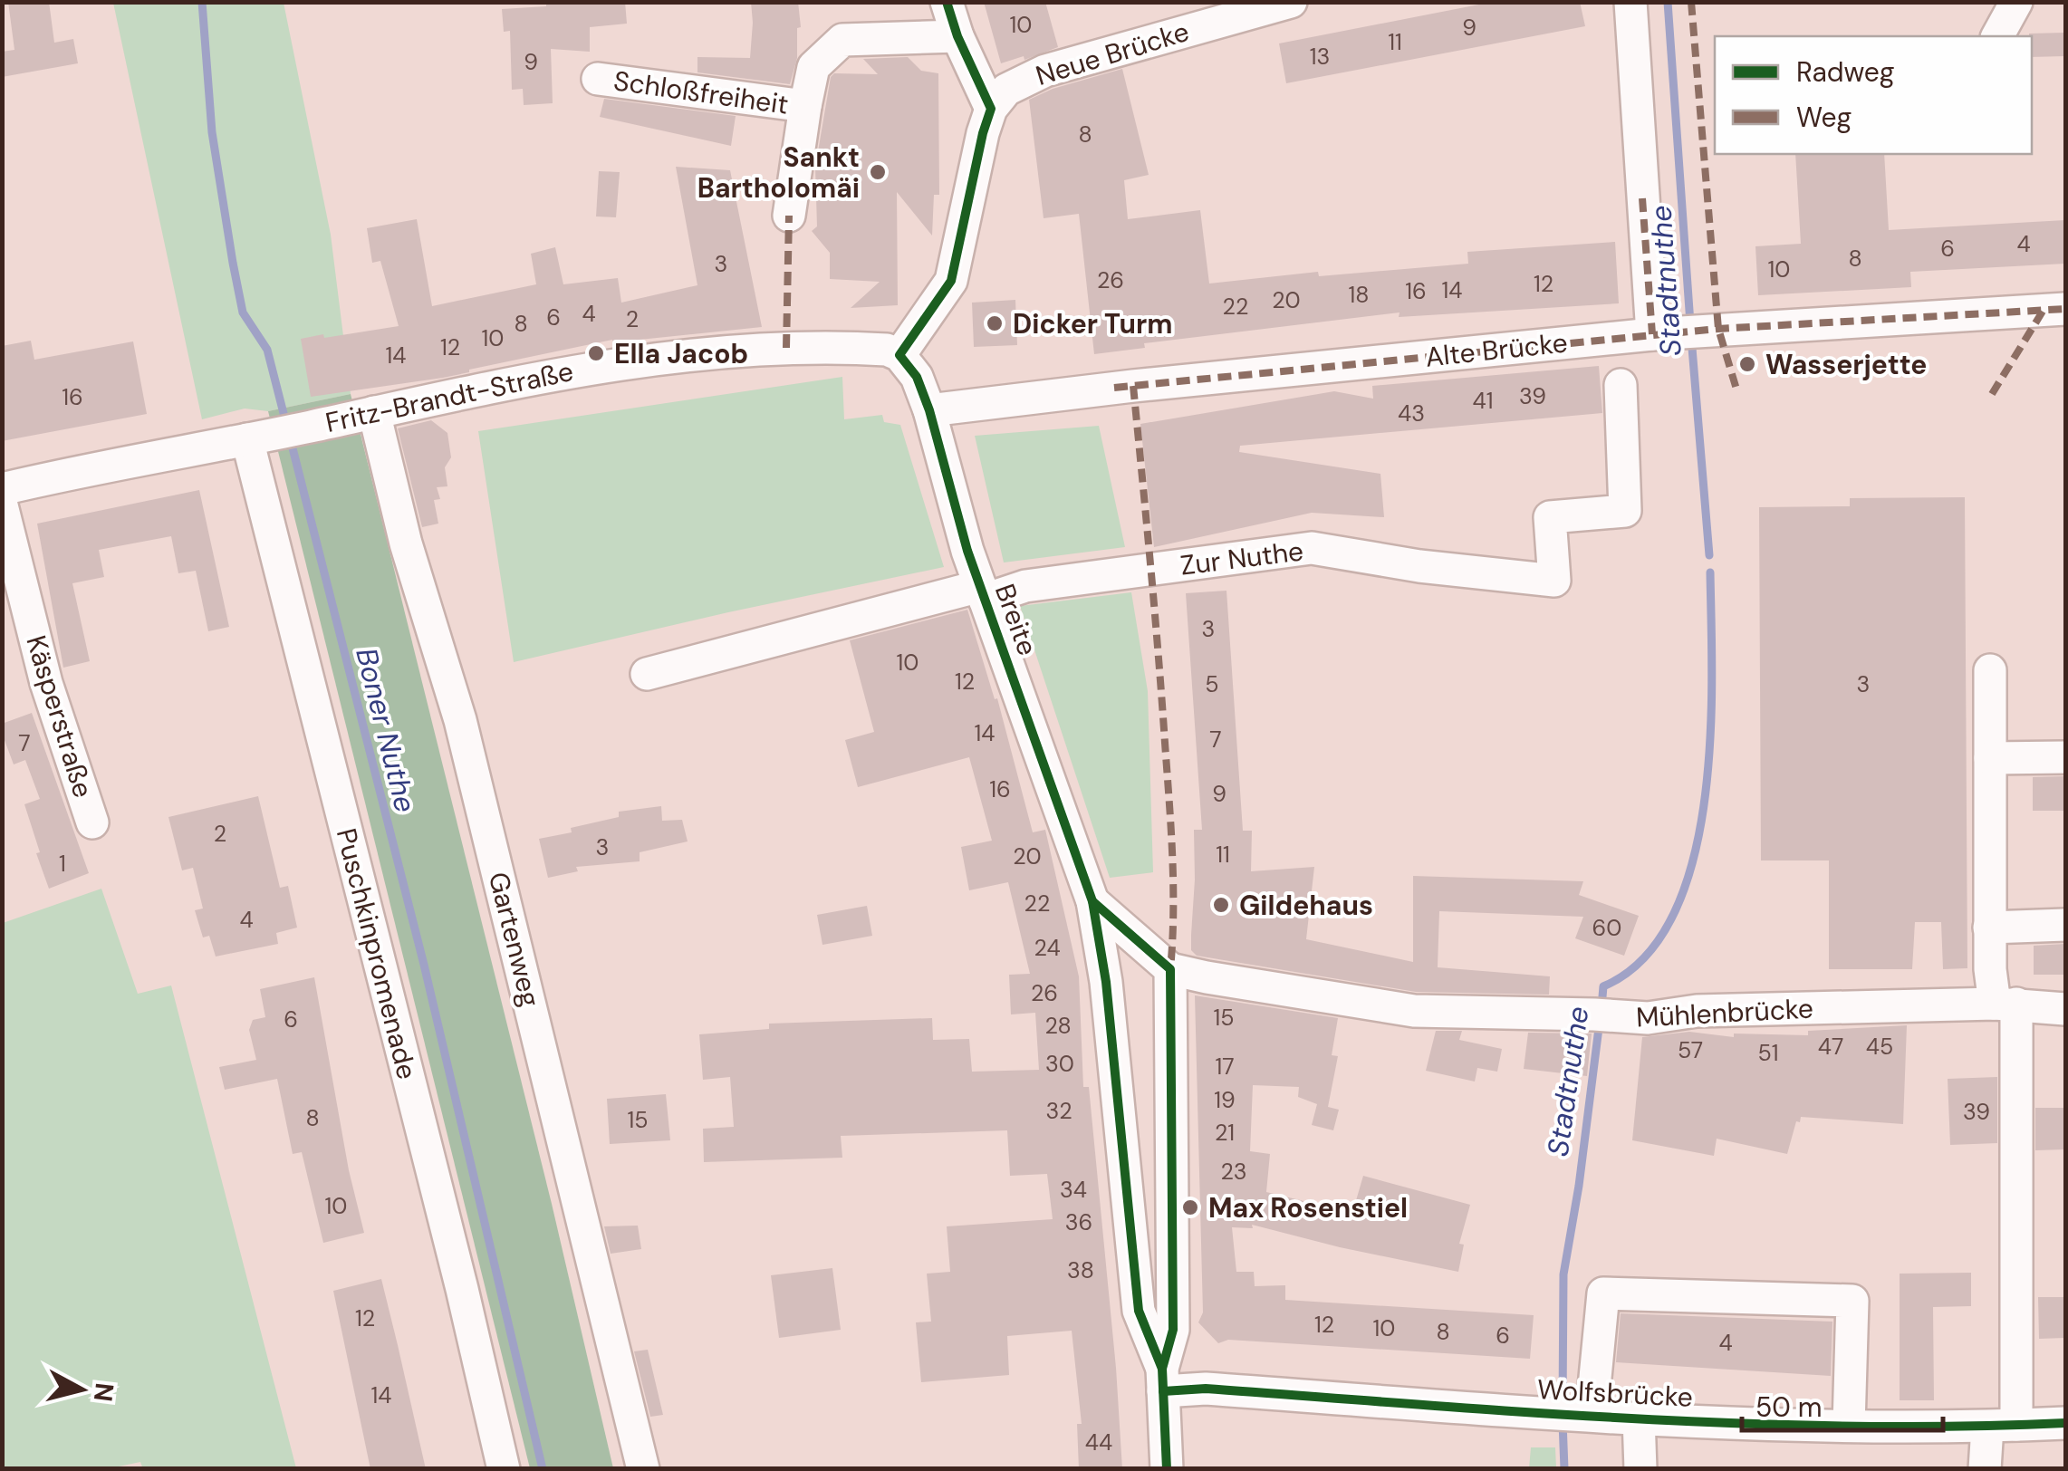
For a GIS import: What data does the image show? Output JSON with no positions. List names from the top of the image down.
{
  "streets": {
    "street": [
      "Neue Brücke",
      "Schloßfreiheit",
      "Alte Brücke",
      "Fritz-Brandt-Straße",
      "Zur Nuthe",
      "Breite",
      "Käsperstraße",
      "Gartenweg",
      "Puschkinpromenade",
      "Mühlenbrücke",
      "Wolfsbrücke"
    ]
  },
  "crossings": [
    ["Alte Brücke", "Breite"],
    ["Fritz-Brandt-Straße", "Breite"],
    ["Fritz-Brandt-Straße", "Gartenweg"],
    ["Fritz-Brandt-Straße", "Puschkinpromenade"],
    ["Zur Nuthe", "Breite"],
    ["Breite", "Mühlenbrücke"],
    ["Breite", "Wolfsbrücke"]
  ],
  "water": ["Stadtnuthe", "Boner Nuthe"],
  "places": [
    "Sankt Bartholomäi",
    "Dicker Turm",
    "Ella Jacob",
    "Wasserjette",
    "Gildehaus",
    "Max Rosenstiel"
  ],
  "house_numbers": [
    "10",
    "9",
    "11",
    "13",
    "9",
    "8",
    "4",
    "6",
    "8",
    "3",
    "10",
    "26",
    "12",
    "14",
    "16",
    "18",
    "20",
    "22",
    "4",
    "6",
    "2",
    "8",
    "10",
    "12",
    "14",
    "39",
    "16",
    "41",
    "43",
    "3",
    "10",
    "12",
    "5",
    "3",
    "14",
    "7",
    "7",
    "16",
    "9",
    "2",
    "3",
    "11",
    "20",
    "1",
    "22",
    "4",
    "60",
    "24",
    "26",
    "15",
    "6",
    "28",
    "47",
    "45",
    "57",
    "51",
    "30",
    "17",
    "19",
    "32",
    "39",
    "8",
    "15",
    "21",
    "23",
    "34",
    "10",
    "36",
    "38",
    "12",
    "12",
    "10",
    "8",
    "6",
    "4",
    "14",
    "44"
  ],
  "legend": ["Radweg", "Weg"],
  "scale_bar": "50 m",
  "north": "right"
}
